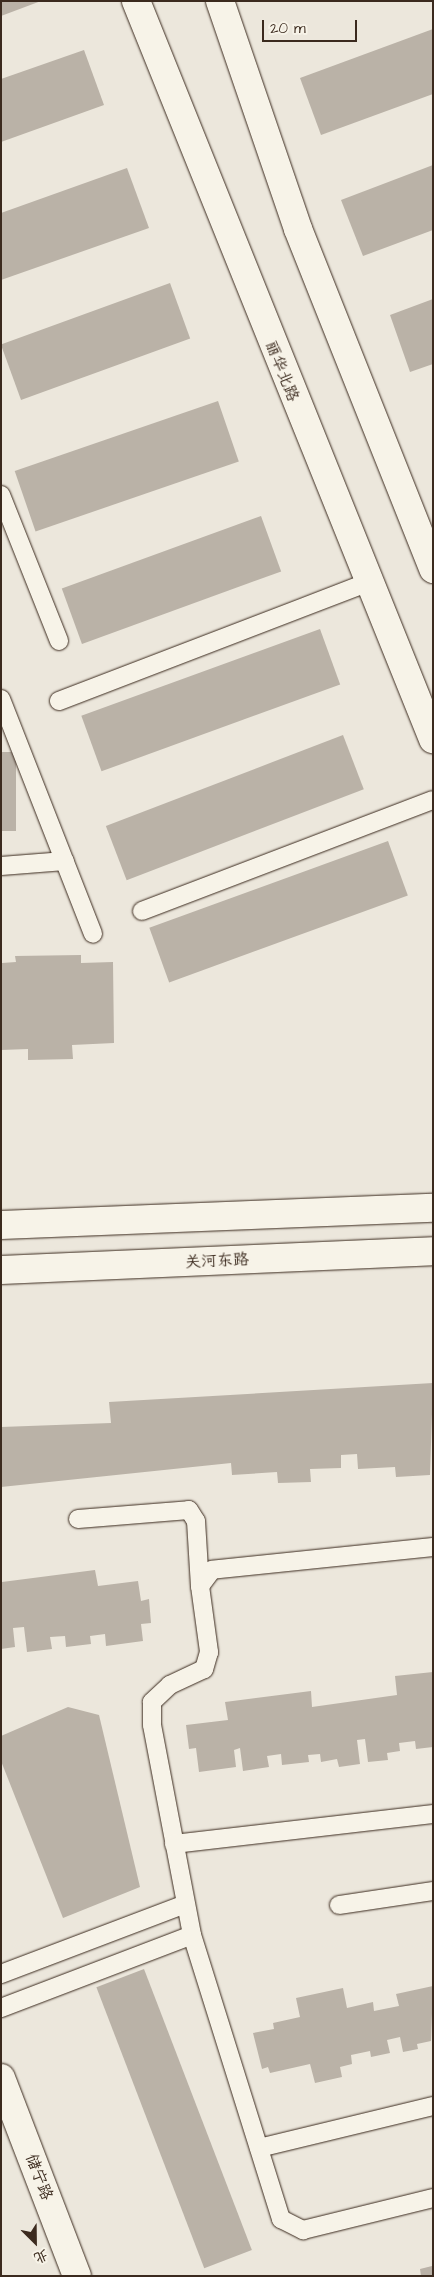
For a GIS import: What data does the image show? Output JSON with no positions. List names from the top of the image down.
{
  "streets": {
    "main road": ["丽华北路", "关河东路", "储宁路"]
  },
  "scale_bar": "20 m",
  "north": "bottom right"
}
